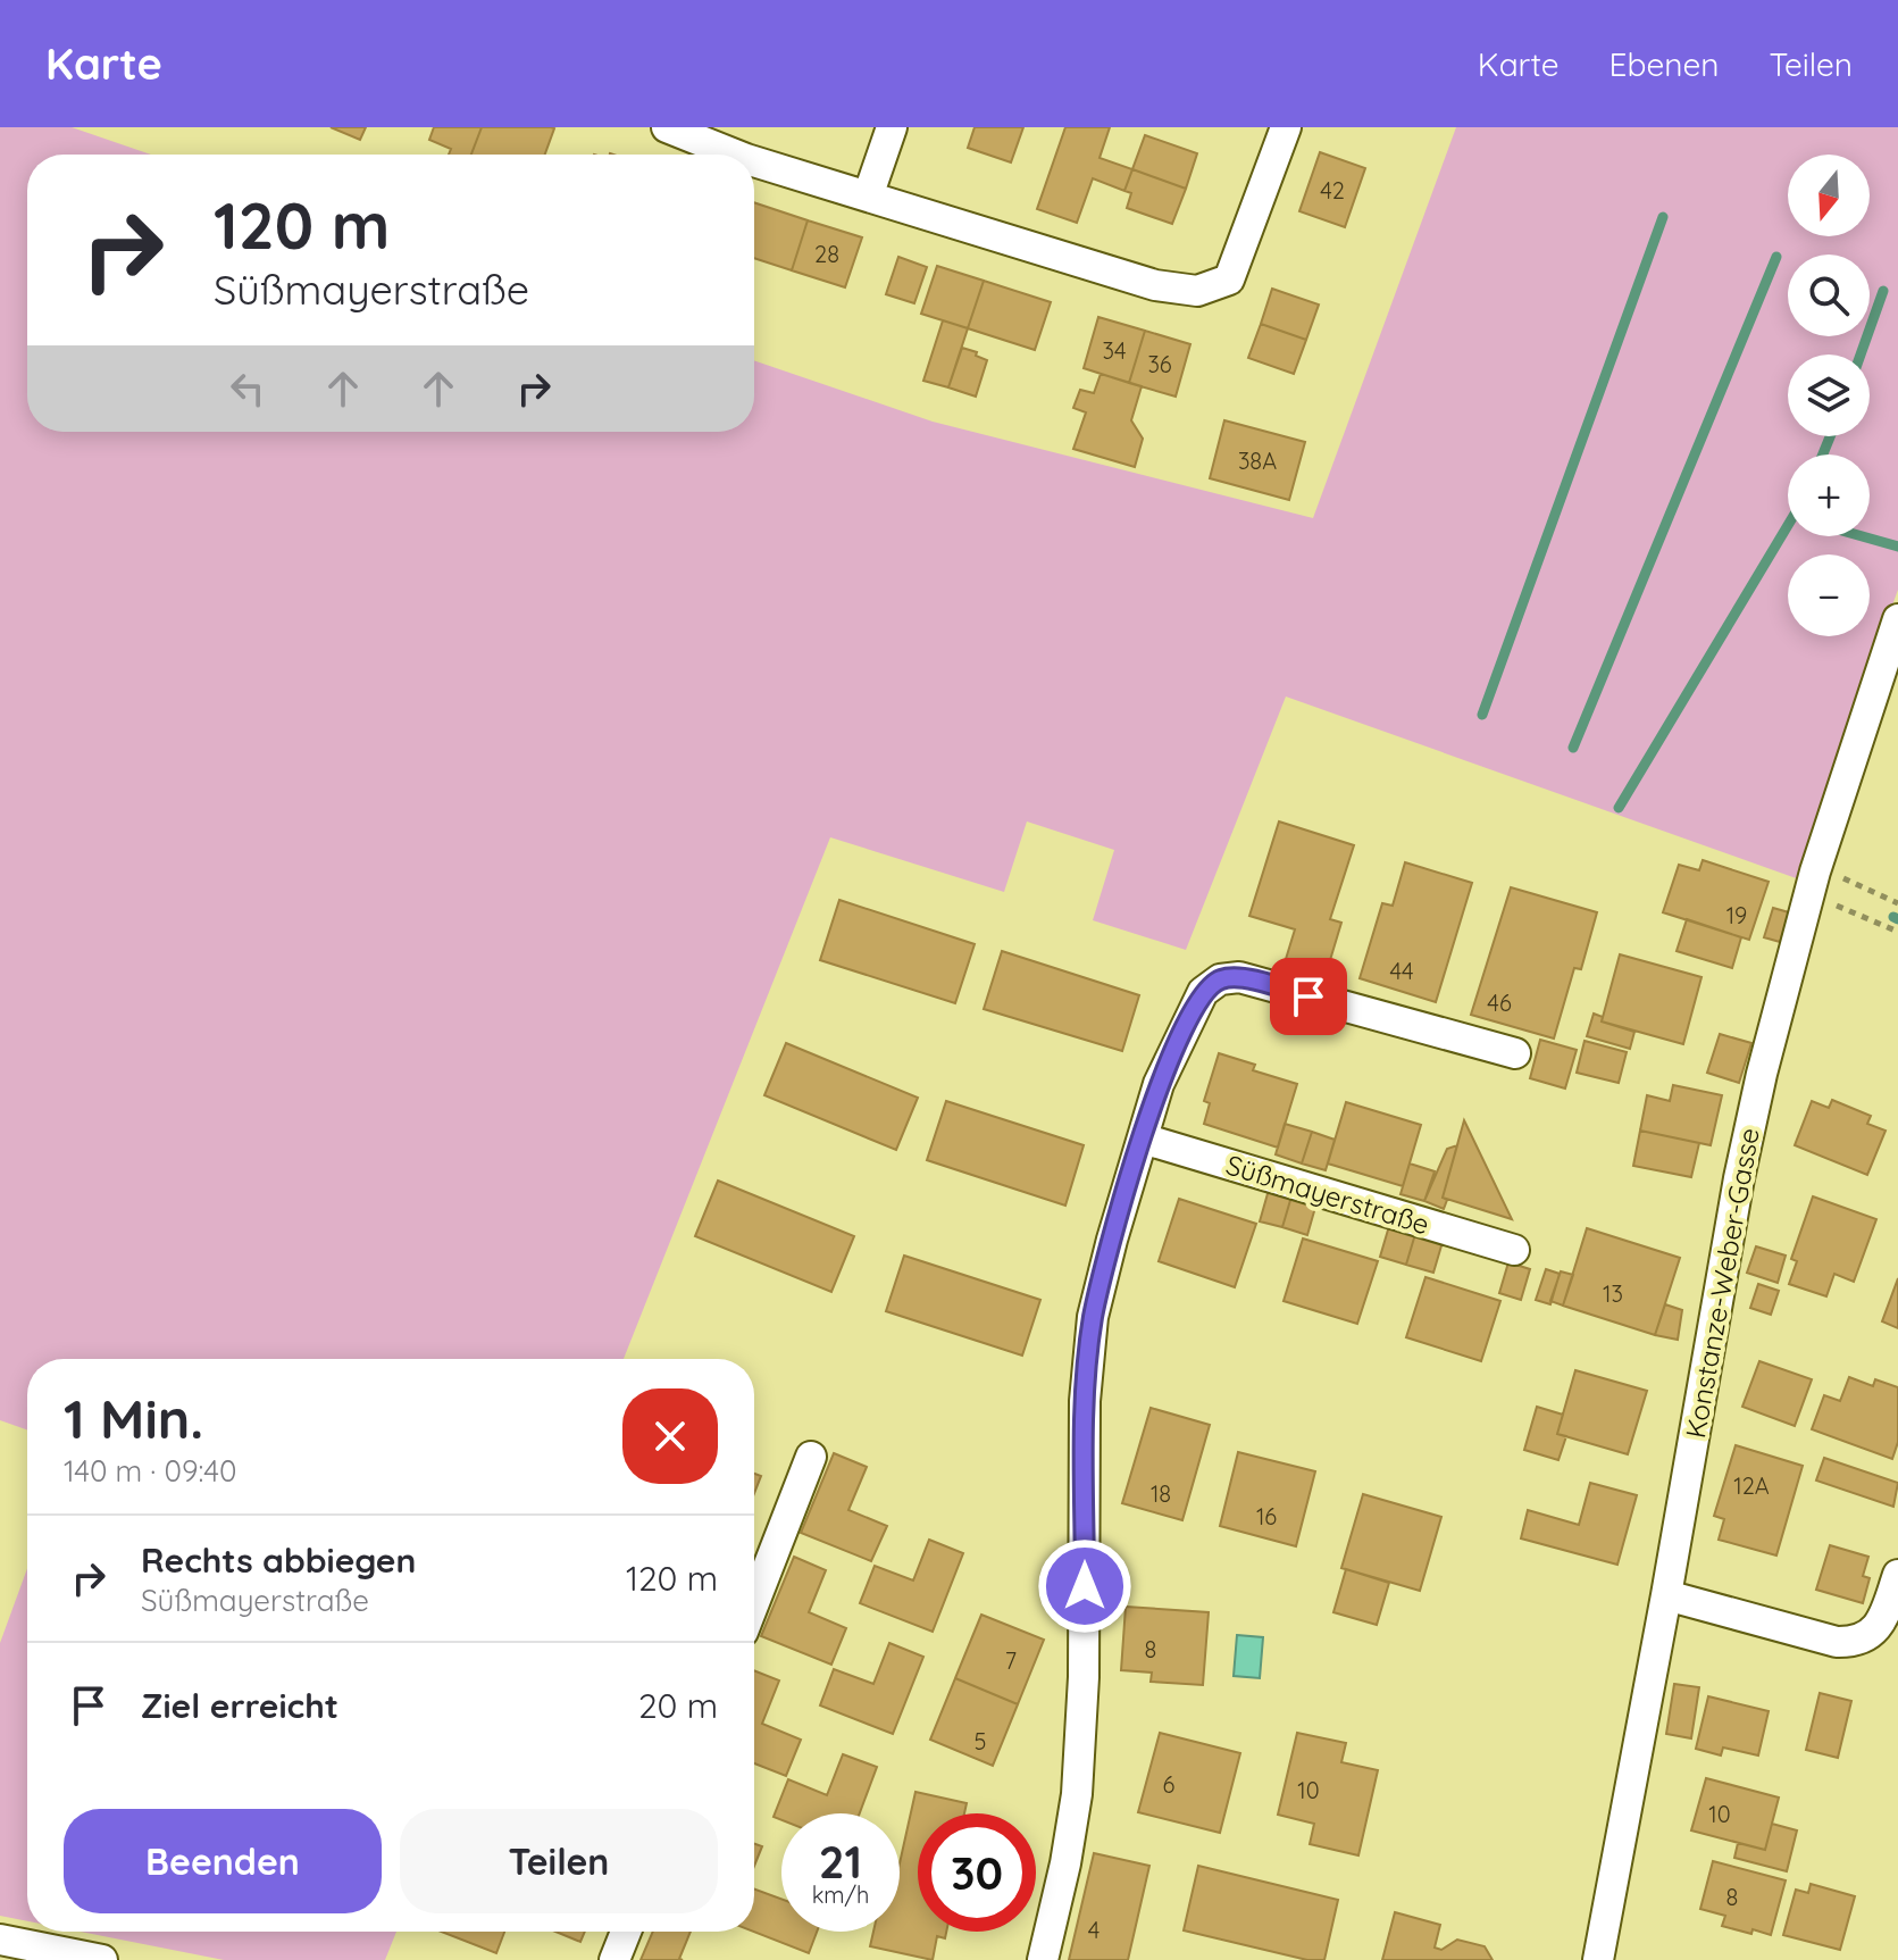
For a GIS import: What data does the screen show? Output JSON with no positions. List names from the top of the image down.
{
  "streets": {
    "street": ["Süßmayerstraße", "Konstanze-Weber-Gasse"]
  },
  "house_numbers": [
    "42",
    "28",
    "34",
    "36",
    "38A",
    "19",
    "44",
    "46",
    "13",
    "12A",
    "18",
    "16",
    "8",
    "7",
    "5",
    "6",
    "10",
    "10",
    "8",
    "4"
  ],
  "north": "bottom",
  "page": {
    "header": "Karte",
    "nav": ["Karte", "Ebenen", "Teilen"],
    "map_buttons": ["+", "−"],
    "turn": ["120 m", "Süßmayerstraße"],
    "heading": ["1 Min.", "140 m · 09:40"],
    "list": [
      {
        "name": "Rechts abbiegen",
        "note": "Süßmayerstraße",
        "value": "120 m"
      },
      {
        "name": "Ziel erreicht",
        "value": "20 m"
      }
    ],
    "buttons": ["Beenden", "Teilen"],
    "speed": "21 km/h",
    "limit": "30"
  }
}
